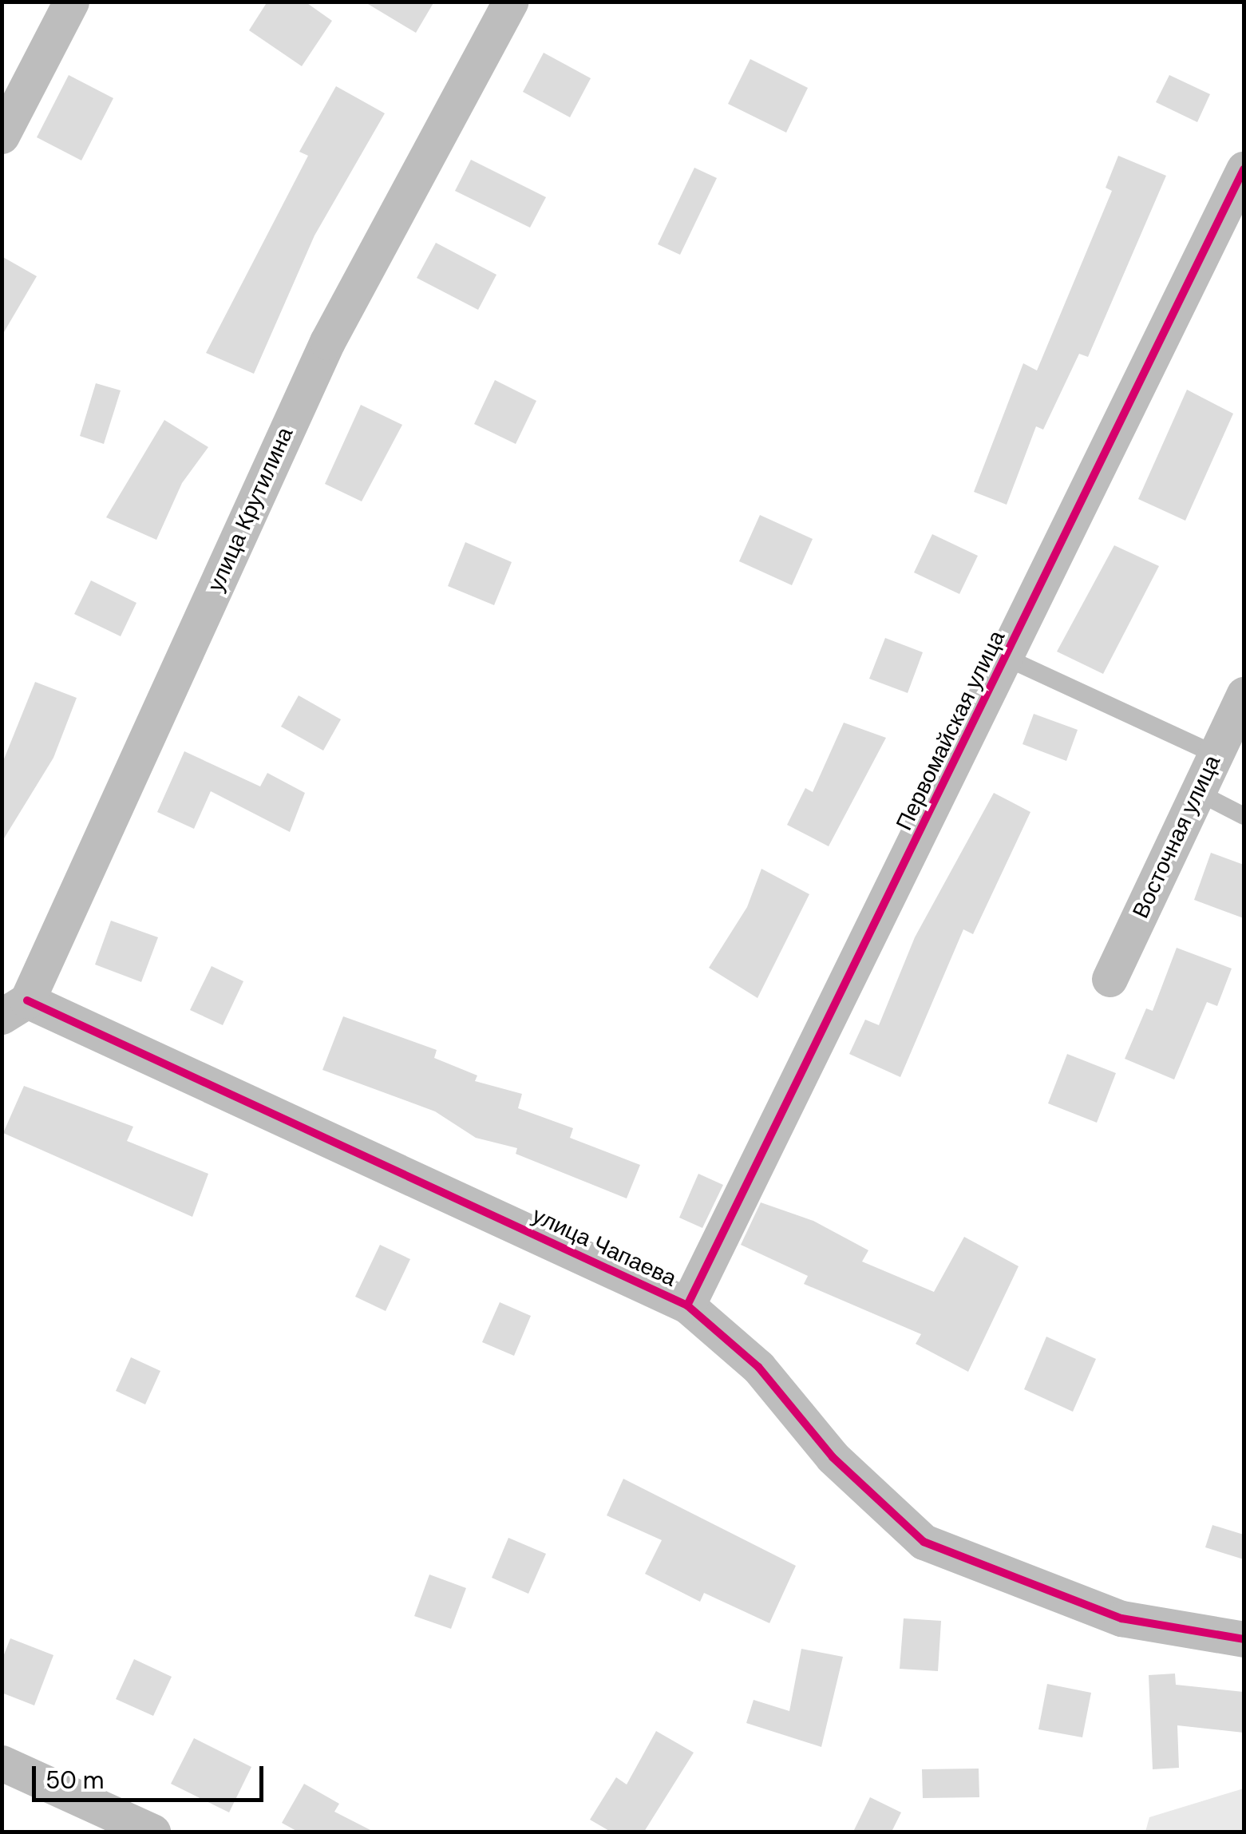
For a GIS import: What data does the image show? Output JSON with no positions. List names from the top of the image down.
{
  "streets": {
    "street": [
      "улица Крутилина",
      "Первомайская улица",
      "Восточная улица",
      "улица Чапаева"
    ]
  },
  "crossings": [
    ["улица Крутилина", "улица Чапаева"],
    ["Первомайская улица", "улица Чапаева"]
  ],
  "scale_bar": "50 m"
}
